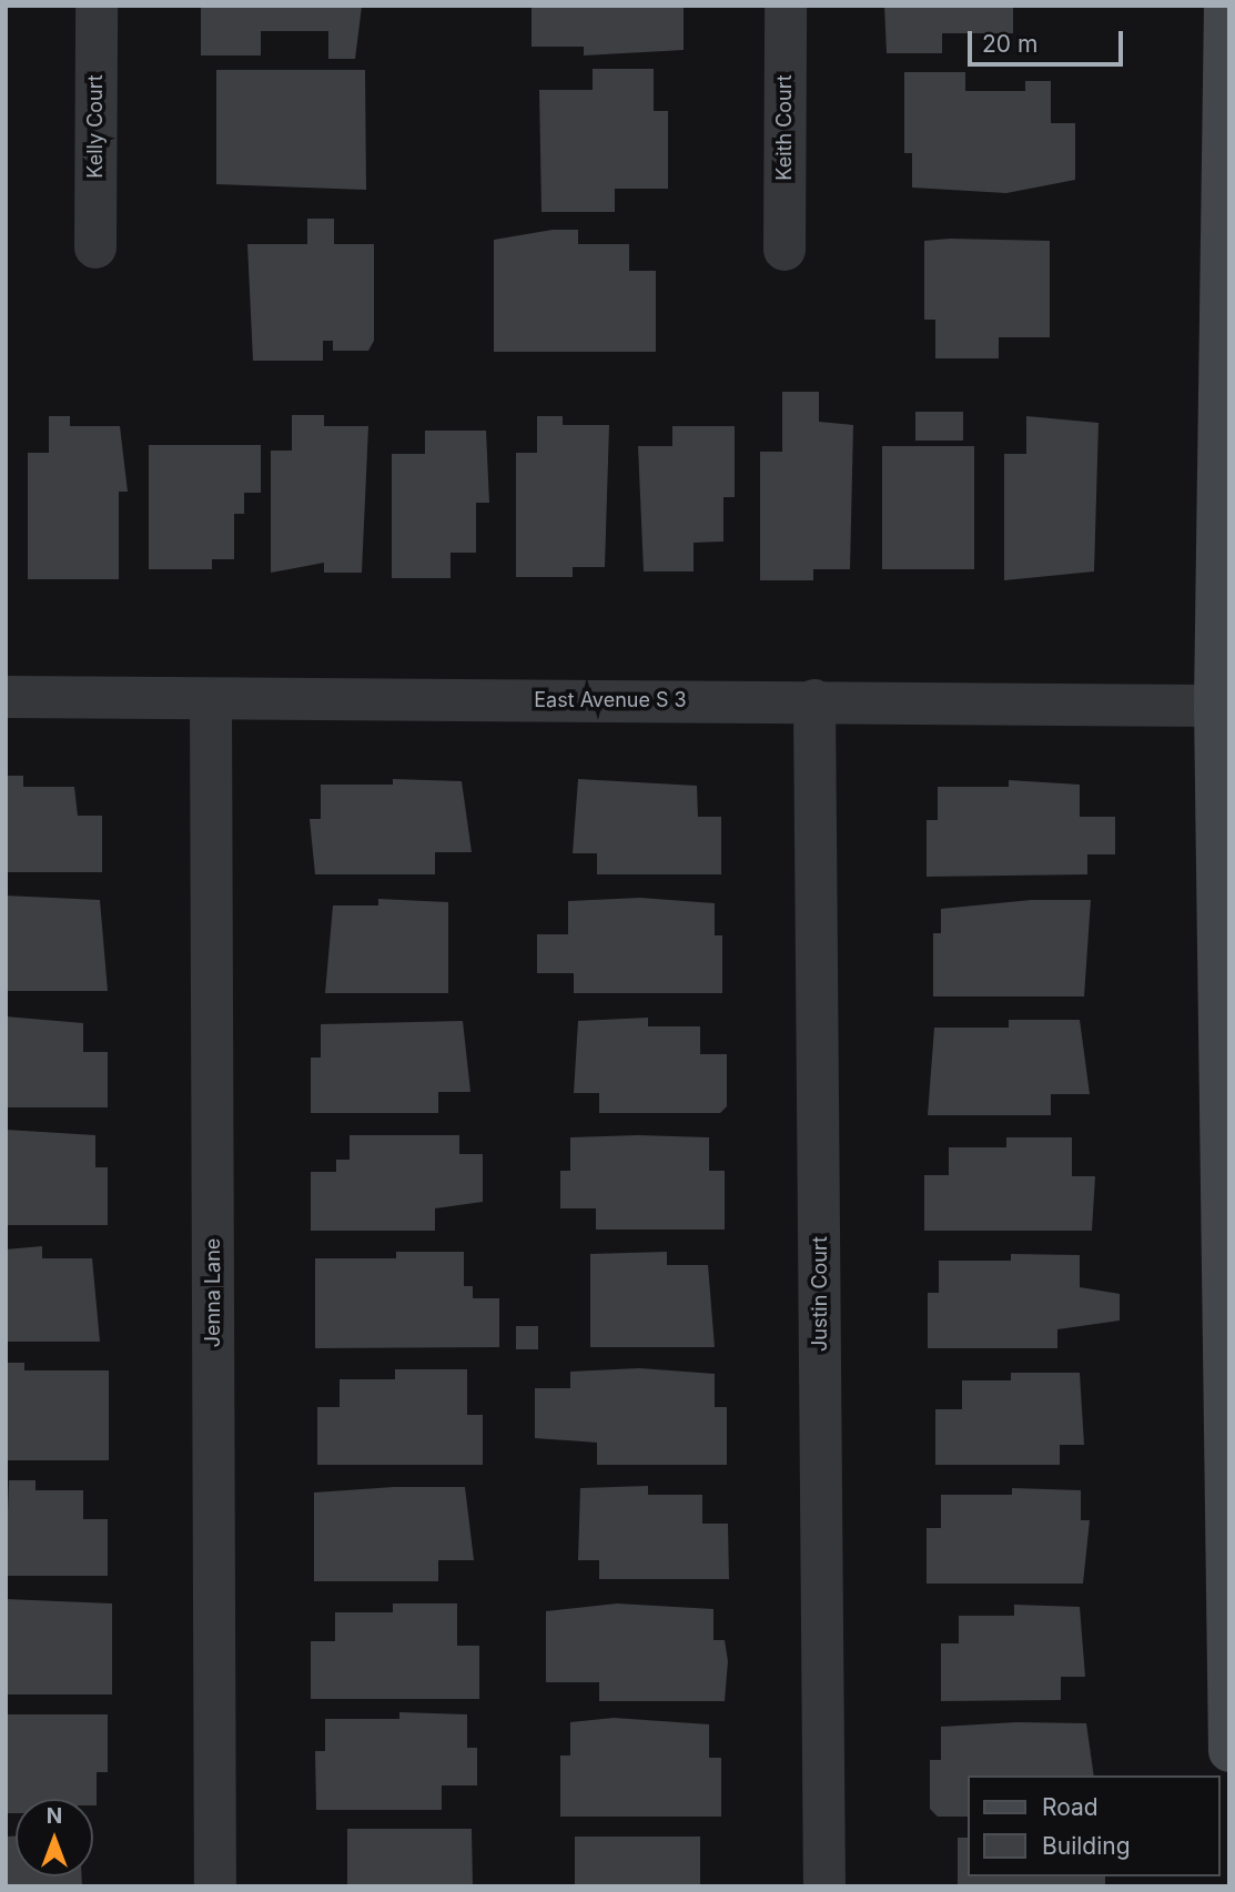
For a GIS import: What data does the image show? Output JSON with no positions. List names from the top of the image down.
{
  "streets": {
    "street": [
      "Kelly Court",
      "Keith Court",
      "East Avenue S 3",
      "Jenna Lane",
      "Justin Court"
    ]
  },
  "crossings": [
    ["East Avenue S 3", "Jenna Lane"],
    ["East Avenue S 3", "Justin Court"]
  ],
  "legend": ["Road", "Building"],
  "scale_bar": "20 m",
  "north": "top"
}
